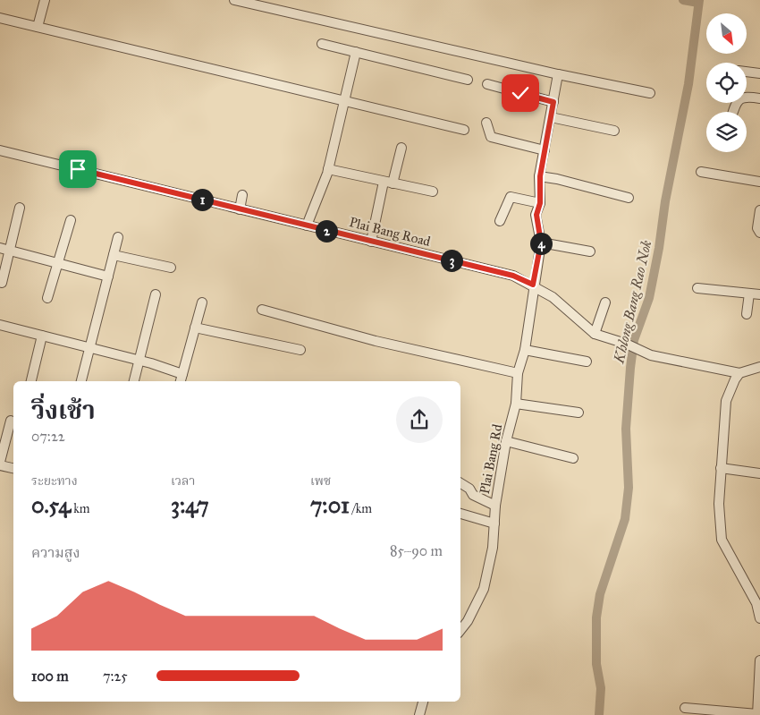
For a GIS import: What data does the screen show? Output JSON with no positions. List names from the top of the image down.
{
  "streets": {
    "street": ["Plai Bang Road", "Plai Bang Rd"]
  },
  "crossings": [
    ["Plai Bang Road", "Plai Bang Rd"]
  ],
  "water": ["Khlong Bang Rao Nok"],
  "north": "bottom right",
  "page": {
    "pins": [
      "1",
      "2",
      "4",
      "3"
    ],
    "heading": ["วิ่งเช้า", "07:22"],
    "stats": [
      ["ระยะทาง", "0.54 km"],
      ["เวลา", "3:47"],
      ["เพซ", "7:01 /km"]
    ],
    "chart": ["ความสูง", "85–90 m"],
    "list": [
      {
        "name": "100 m",
        "note": "7:25"
      }
    ]
  }
}
